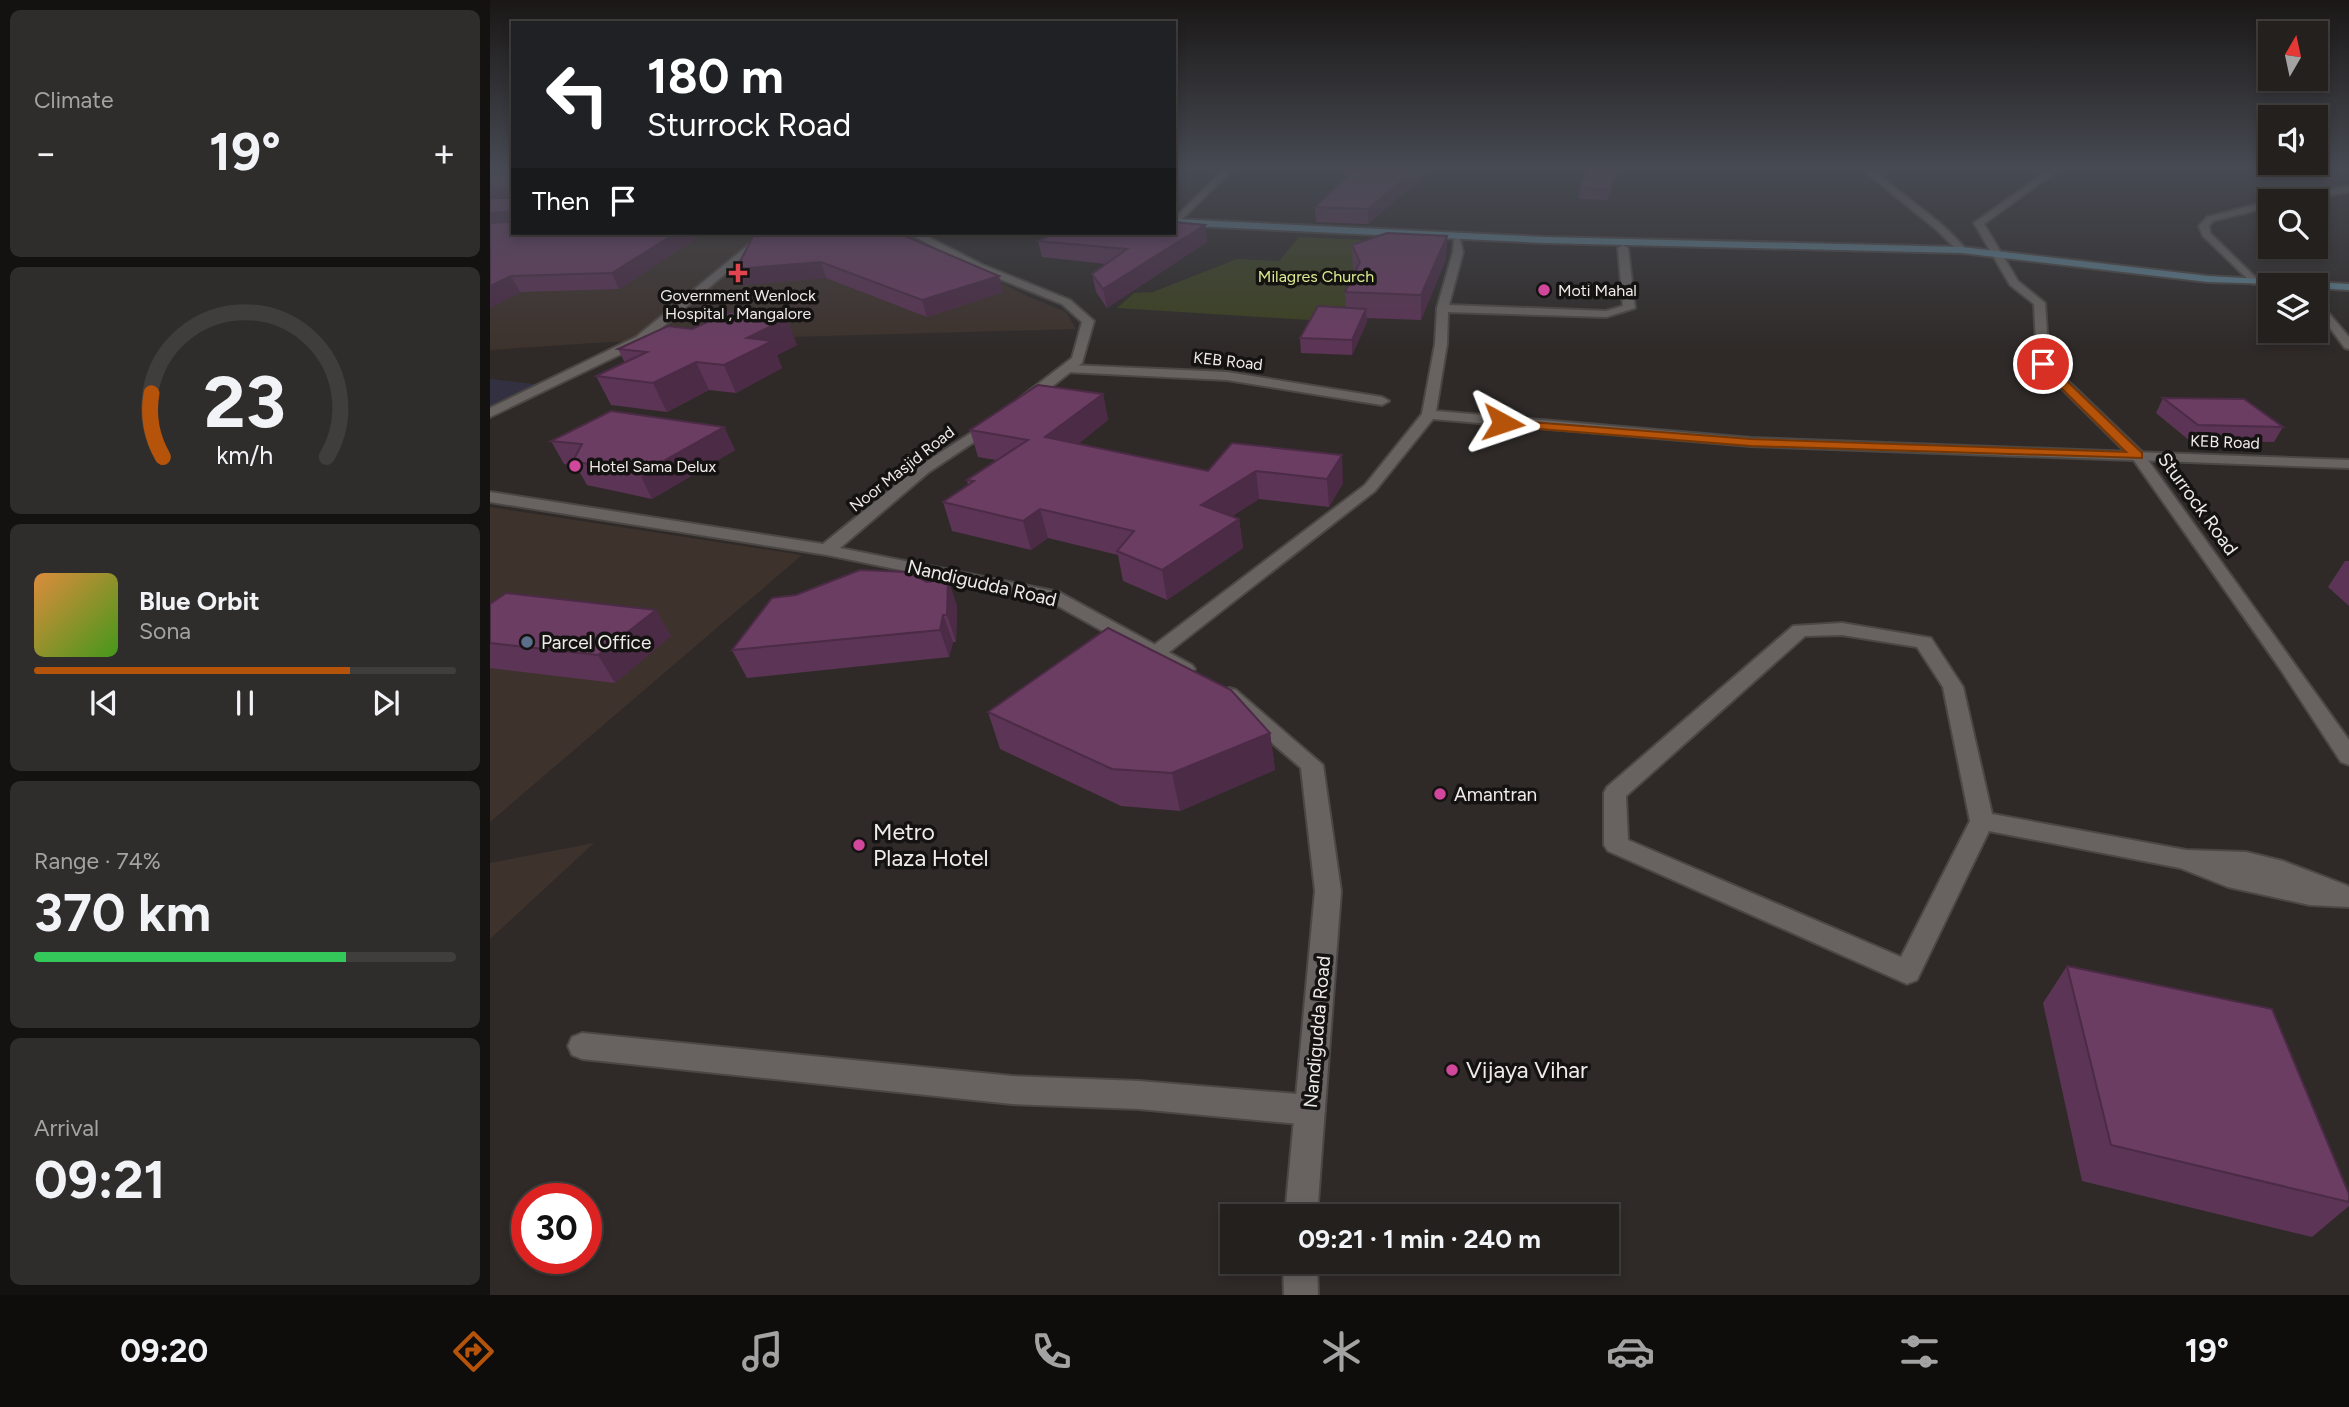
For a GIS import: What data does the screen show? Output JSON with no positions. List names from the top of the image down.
{
  "streets": {
    "street": [
      "KEB Road",
      "Noor Masjid Road",
      "Sturrock Road",
      "Nandigudda Road"
    ]
  },
  "crossings": [
    ["KEB Road", "Noor Masjid Road"],
    ["KEB Road", "Sturrock Road"],
    ["Noor Masjid Road", "Nandigudda Road"]
  ],
  "parks": ["Milagres Church"],
  "places": {
    "health": ["Government Wenlock Hospital , Mangalore"],
    "other": [
      "Moti Mahal",
      "Hotel Sama Delux",
      "Parcel Office",
      "Amantran",
      "Metro Plaza Hotel",
      "Vijaya Vihar"
    ]
  },
  "north": "top",
  "page": {
    "tile": [
      "Climate",
      ["Range · 74%", "370 km"],
      ["Arrival", "09:21"]
    ],
    "turn": ["180 m", "Sturrock Road"],
    "heat": ["−", "19°", "+"],
    "then": "Then",
    "song": ["Blue Orbit", "Sona"],
    "limit": "30",
    "trip": "09:21 · 1 min · 240 m",
    "tabs": ["09:20", "19°"],
    "gauge": ["23", "km/h"]
  }
}
